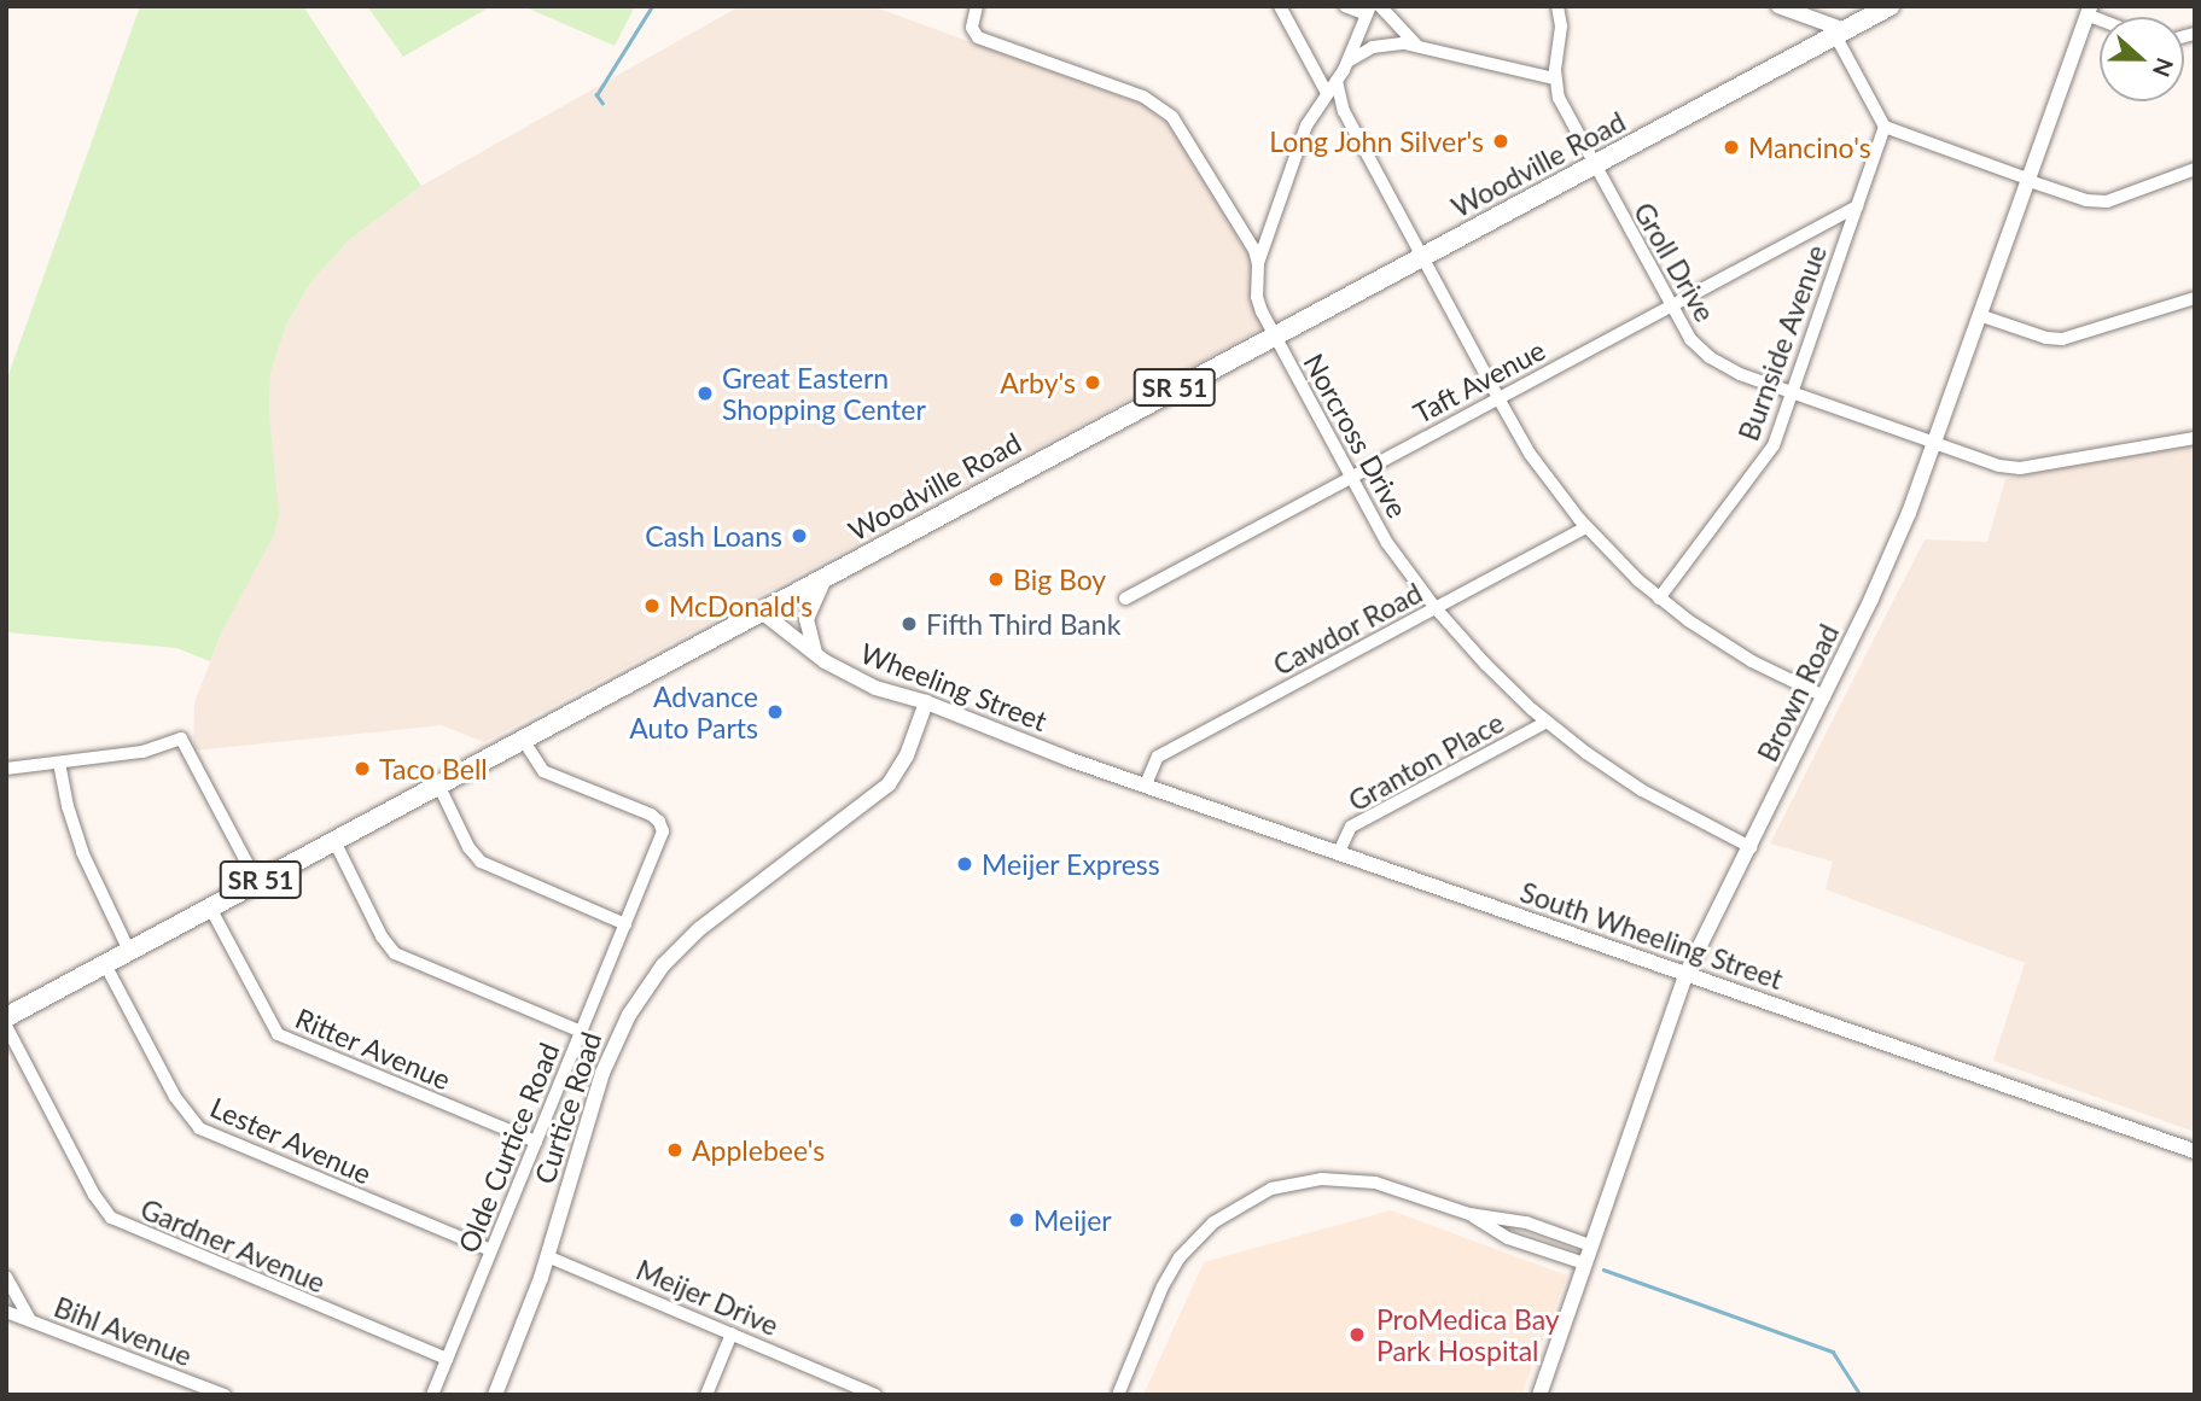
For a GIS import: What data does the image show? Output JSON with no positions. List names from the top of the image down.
{
  "streets": {
    "main road": ["Woodville Road", "SR 51"],
    "street": [
      "Groll Drive",
      "Burnside Avenue",
      "Taft Avenue",
      "Norcross Drive",
      "Cawdor Road",
      "Wheeling Street",
      "Brown Road",
      "Granton Place",
      "South Wheeling Street",
      "Ritter Avenue",
      "Curtice Road",
      "Lester Avenue",
      "Olde Curtice Road",
      "Gardner Avenue",
      "Meijer Drive",
      "Bihl Avenue"
    ]
  },
  "crossings": [
    ["Woodville Road", "Groll Drive"],
    ["Woodville Road", "Norcross Drive"],
    ["Woodville Road", "Wheeling Street"],
    ["Woodville Road", "Ritter Avenue"],
    ["Woodville Road", "Lester Avenue"],
    ["Woodville Road", "Olde Curtice Road"],
    ["Groll Drive", "Burnside Avenue"],
    ["Groll Drive", "Taft Avenue"],
    ["Groll Drive", "Brown Road"],
    ["Burnside Avenue", "Taft Avenue"],
    ["Taft Avenue", "Norcross Drive"],
    ["Norcross Drive", "Cawdor Road"],
    ["Norcross Drive", "Brown Road"],
    ["Norcross Drive", "Granton Place"],
    ["Cawdor Road", "South Wheeling Street"],
    ["Wheeling Street", "South Wheeling Street"],
    ["Wheeling Street", "Curtice Road"],
    ["Brown Road", "South Wheeling Street"],
    ["Granton Place", "South Wheeling Street"],
    ["Ritter Avenue", "Olde Curtice Road"],
    ["Curtice Road", "Meijer Drive"],
    ["Lester Avenue", "Olde Curtice Road"],
    ["Olde Curtice Road", "Gardner Avenue"]
  ],
  "places": [
    "Long John Silver's",
    "Mancino's",
    "Arby's",
    "Great Eastern Shopping Center",
    "Cash Loans",
    "Big Boy",
    "McDonald's",
    "Fifth Third Bank",
    "Advance Auto Parts",
    "Taco Bell",
    "Meijer Express",
    "Applebee's",
    "Meijer",
    "ProMedica Bay Park Hospital"
  ],
  "north": "right"
}
